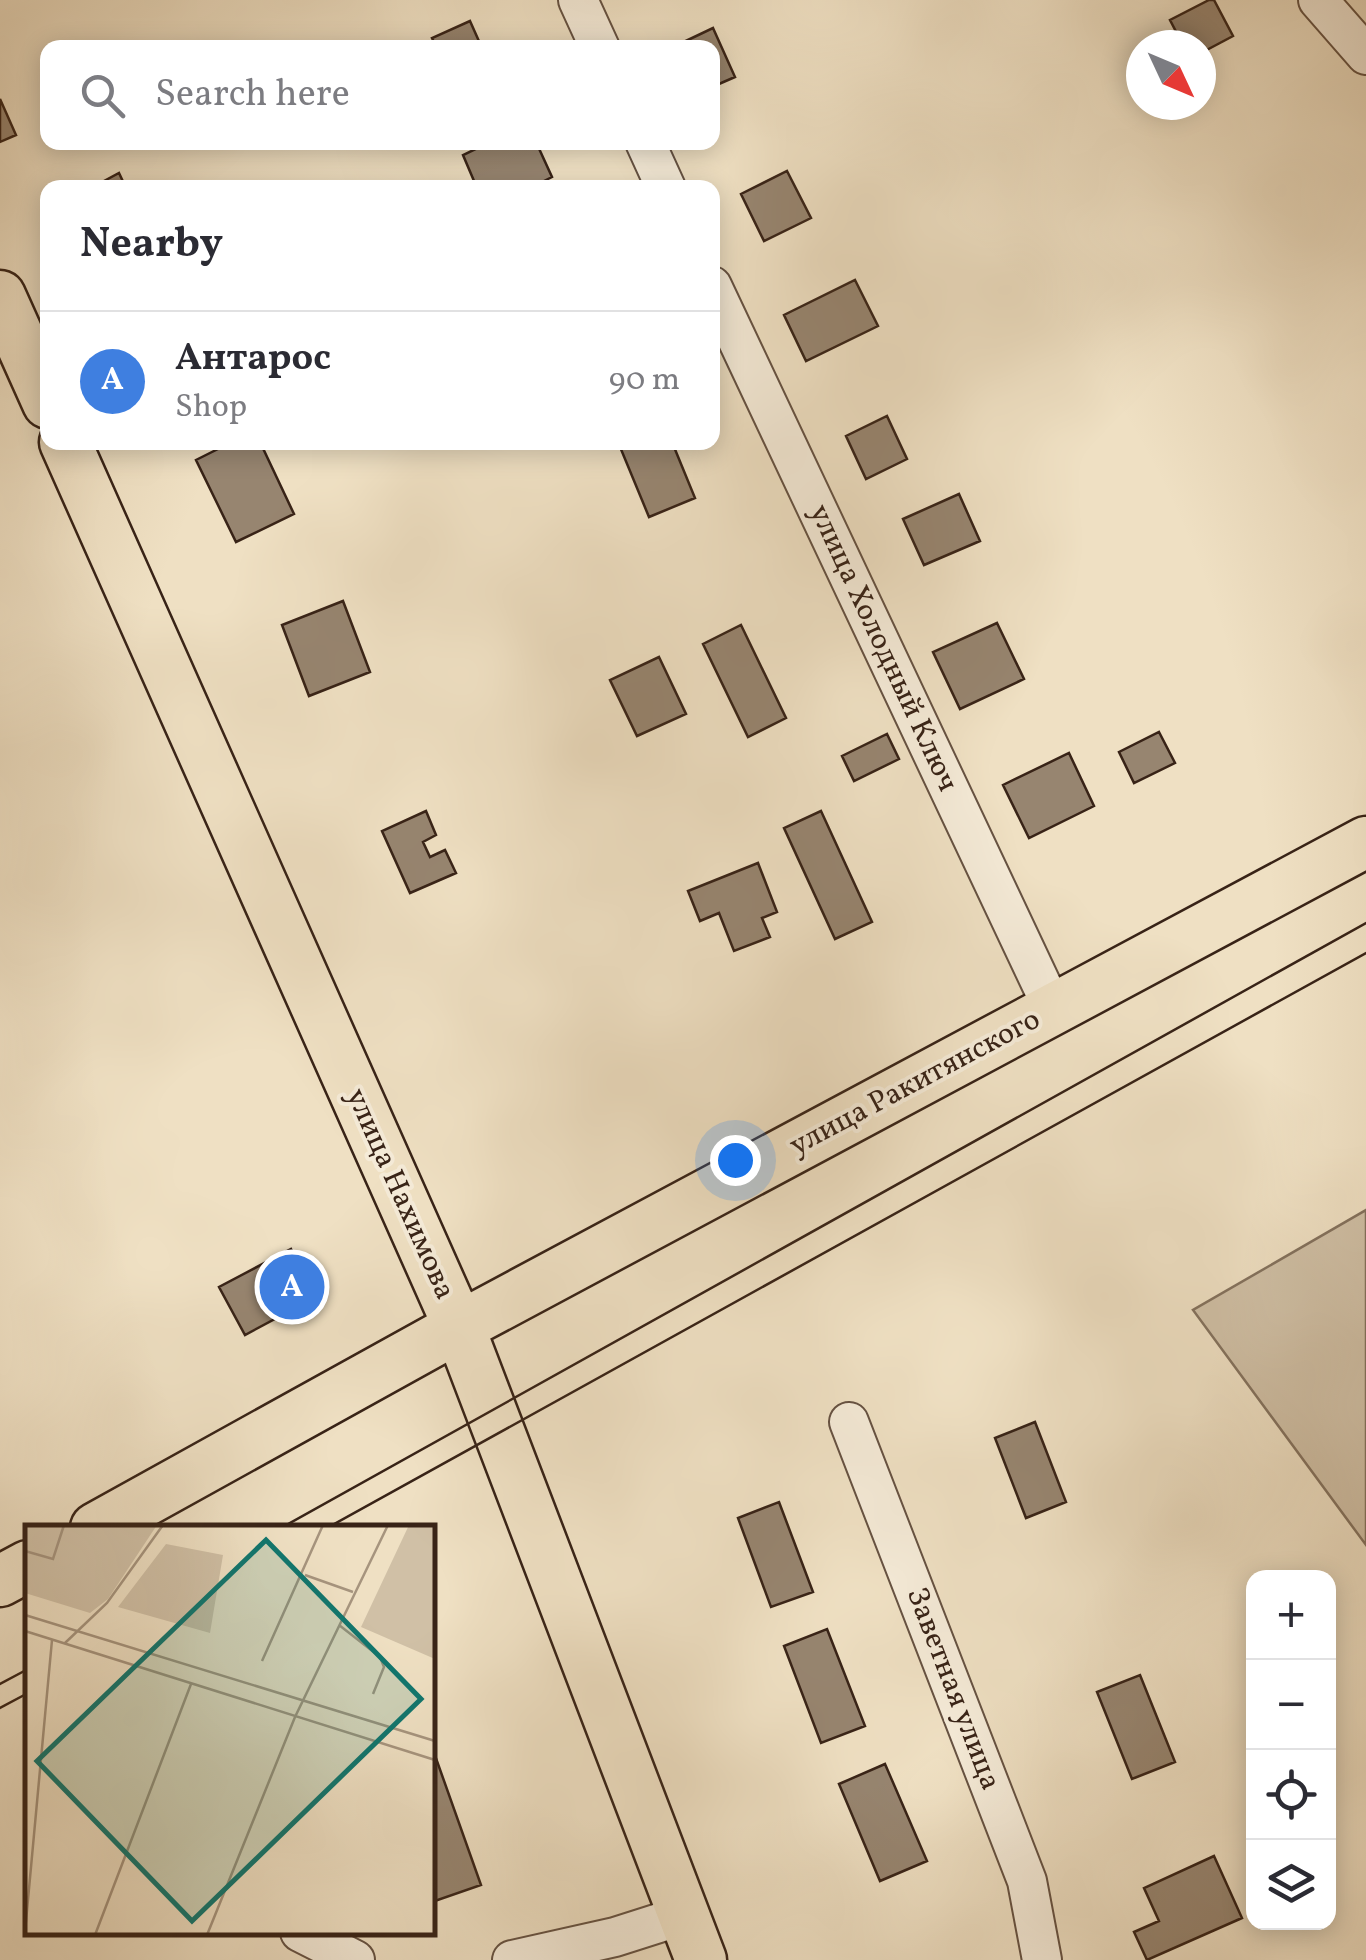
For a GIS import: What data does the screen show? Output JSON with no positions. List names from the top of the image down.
{
  "streets": {
    "main road": ["улица Ракитянского", "улица Нахимова"],
    "street": ["улица Холодный Ключ", "Заветная улица"]
  },
  "crossings": [
    ["улица Холодный Ключ", "улица Ракитянского"],
    ["улица Ракитянского", "улица Нахимова"]
  ],
  "north": "bottom right",
  "page": {
    "search": "Search here",
    "heading": "Nearby",
    "list": [
      {
        "mark": "A",
        "name": "Антарос",
        "note": "Shop",
        "value": "90 m"
      }
    ],
    "pins": "A",
    "map_buttons": ["+", "−"]
  }
}
